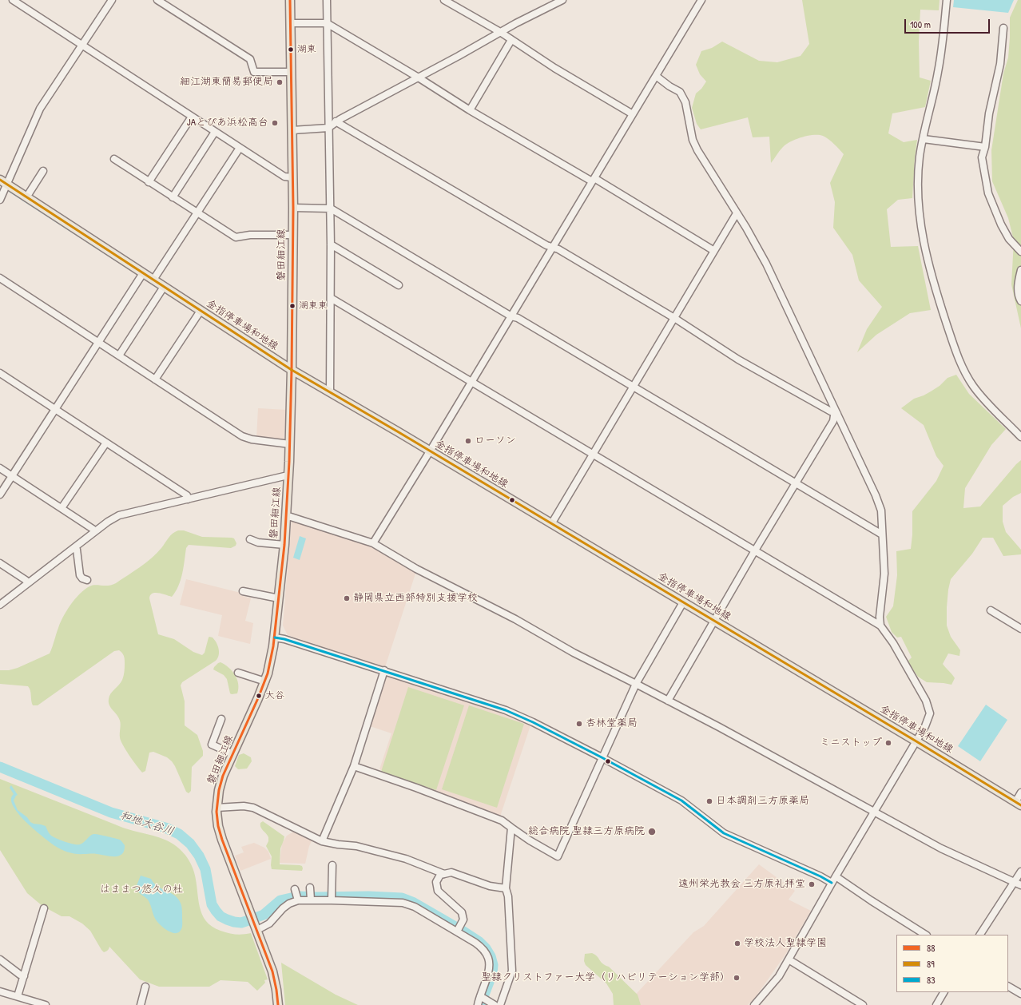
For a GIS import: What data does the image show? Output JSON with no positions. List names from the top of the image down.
{
  "streets": {
    "main road": ["磐田細江線", "金指停車場和地線"]
  },
  "crossings": [
    ["磐田細江線", "金指停車場和地線"]
  ],
  "water": ["和地大谷川"],
  "parks": ["はままつ悠久の杜"],
  "places": [
    "湖東",
    "細江湖東簡易郵便局",
    "JAとぴあ浜松高台",
    "湖東東",
    "ローソン",
    "静岡県立西部特別支援学校",
    "大谷",
    "杏林堂薬局",
    "ミニストップ",
    "日本調剤三方原薬局",
    "総合病院 聖隷三方原病院",
    "遠州栄光教会 三方原礼拝堂",
    "学校法人聖隷学園",
    "聖隷クリストファー大学（リハビリテーション学部）"
  ],
  "lines": ["transit line 88", "transit line 89", "transit line 83"],
  "legend": ["88", "89", "83"],
  "scale_bar": "100 m"
}
